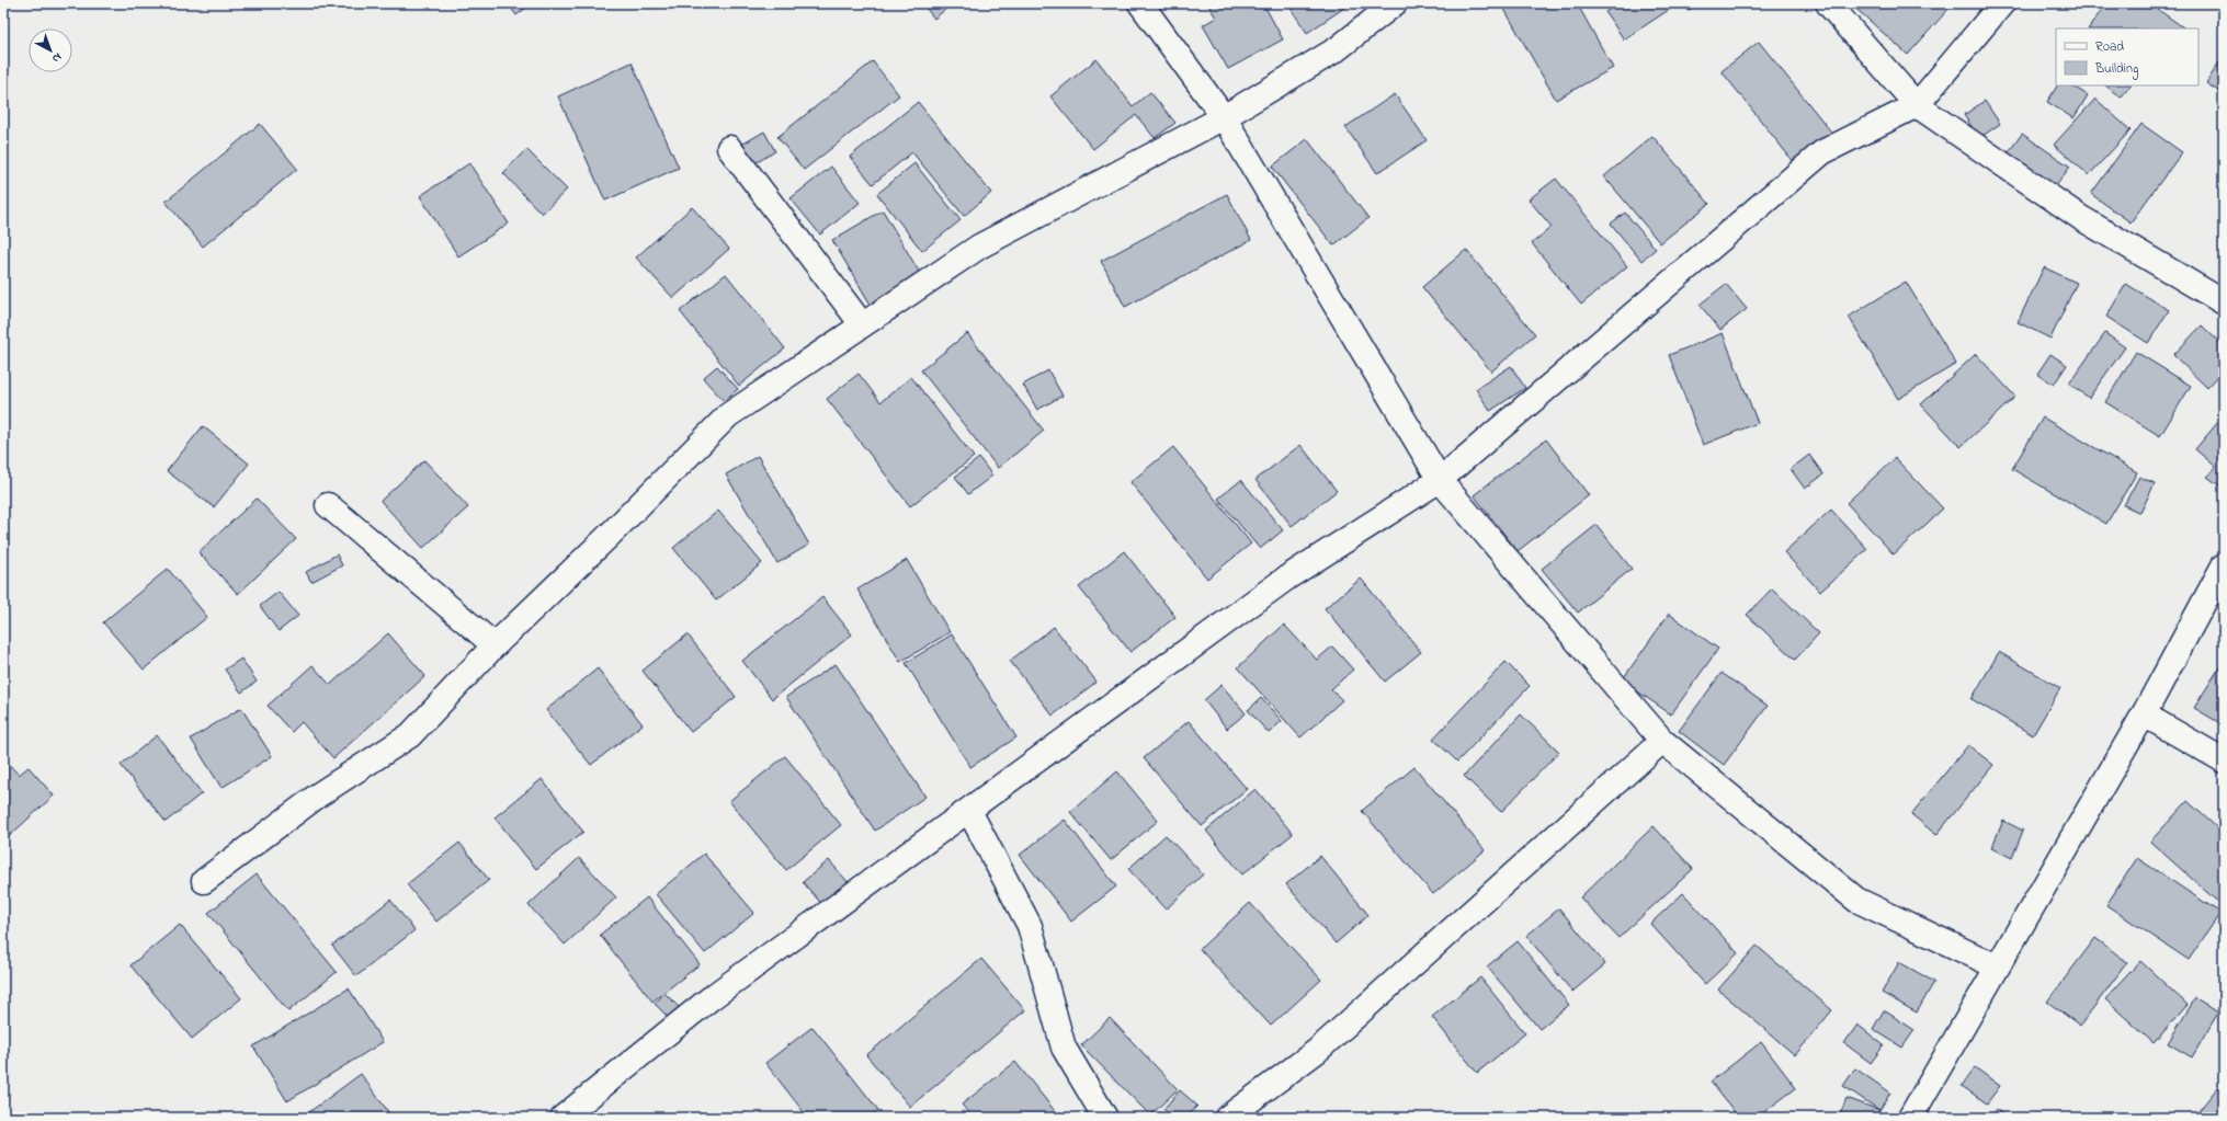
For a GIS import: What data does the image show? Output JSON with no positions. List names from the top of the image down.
{
  "legend": ["Road", "Building"],
  "north": "bottom right"
}
